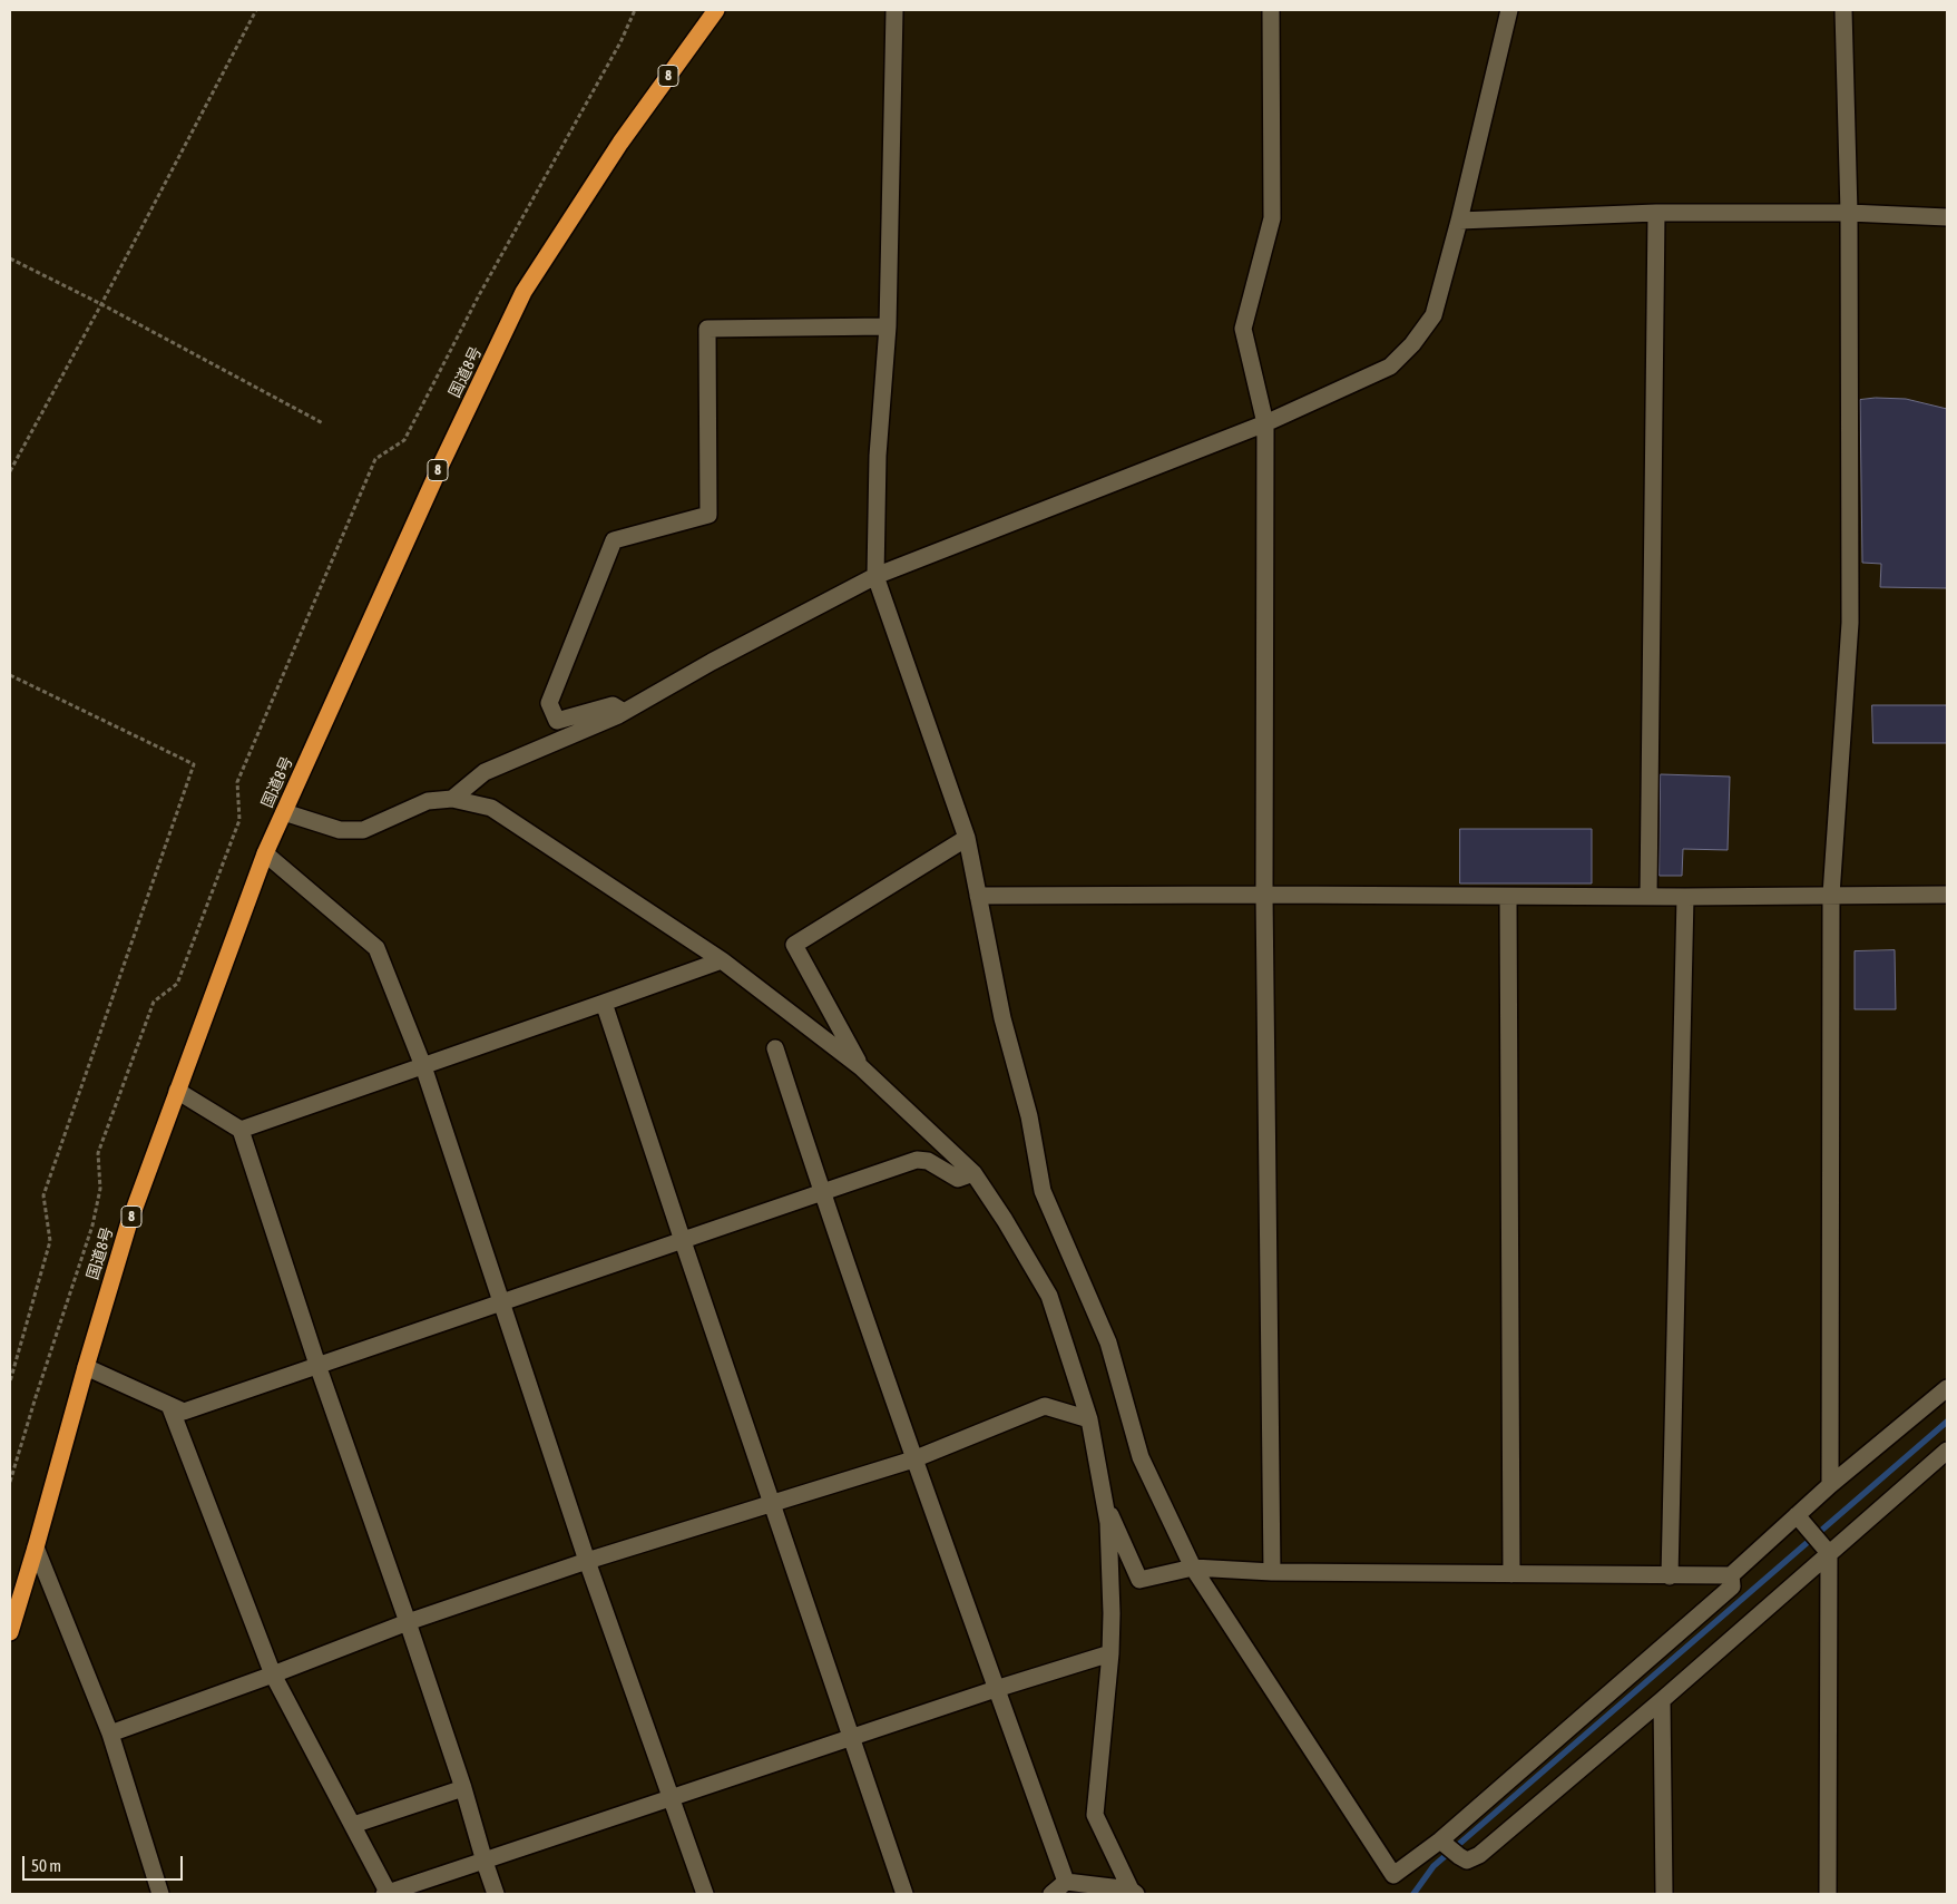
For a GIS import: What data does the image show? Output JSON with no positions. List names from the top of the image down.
{
  "streets": {
    "highway": ["8", "国道8号"]
  },
  "scale_bar": "50 m"
}
